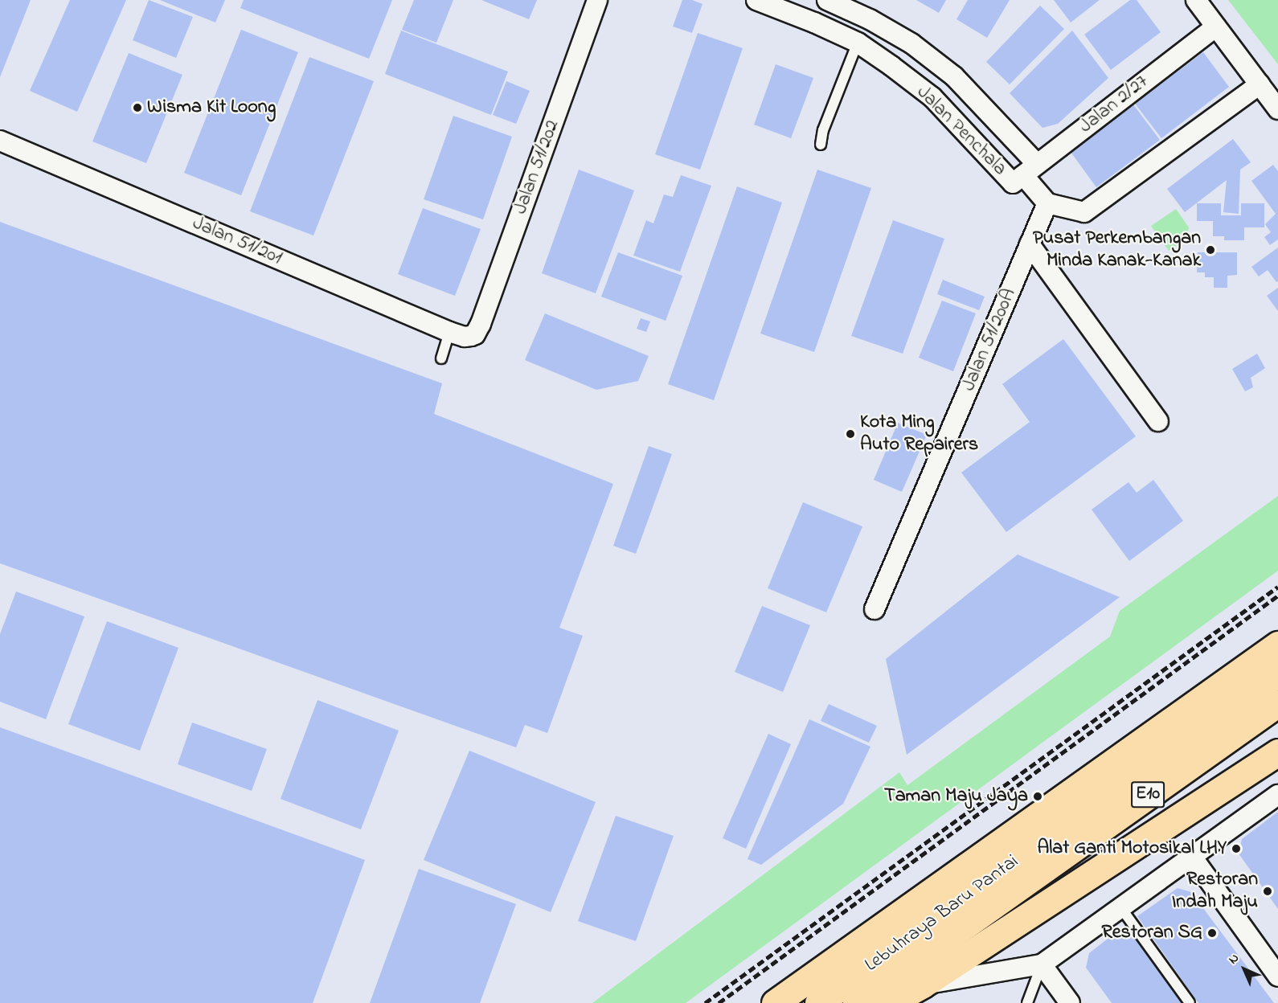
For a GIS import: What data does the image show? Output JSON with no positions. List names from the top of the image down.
{
  "streets": {
    "highway": ["E10", "Lebuhraya Baru Pantai"],
    "street": [
      "Jalan 2/27",
      "Jalan Penchala",
      "Jalan 51/202",
      "Jalan 51/201",
      "Jalan 51/200A"
    ]
  },
  "crossings": [
    ["Jalan 2/27", "Jalan Penchala"],
    ["Jalan Penchala", "Jalan 51/200A"],
    ["Jalan 51/202", "Jalan 51/201"]
  ],
  "places": [
    "Wisma Kit Loong",
    "Pusat Perkembangan Minda Kanak-Kanak",
    "Kota Ming Auto Repairers",
    "Taman Maju Jaya",
    "Alat Ganti Motosikal LHY",
    "Restoran Indah Maju",
    "Restoran SG"
  ],
  "north": "top left"
}
